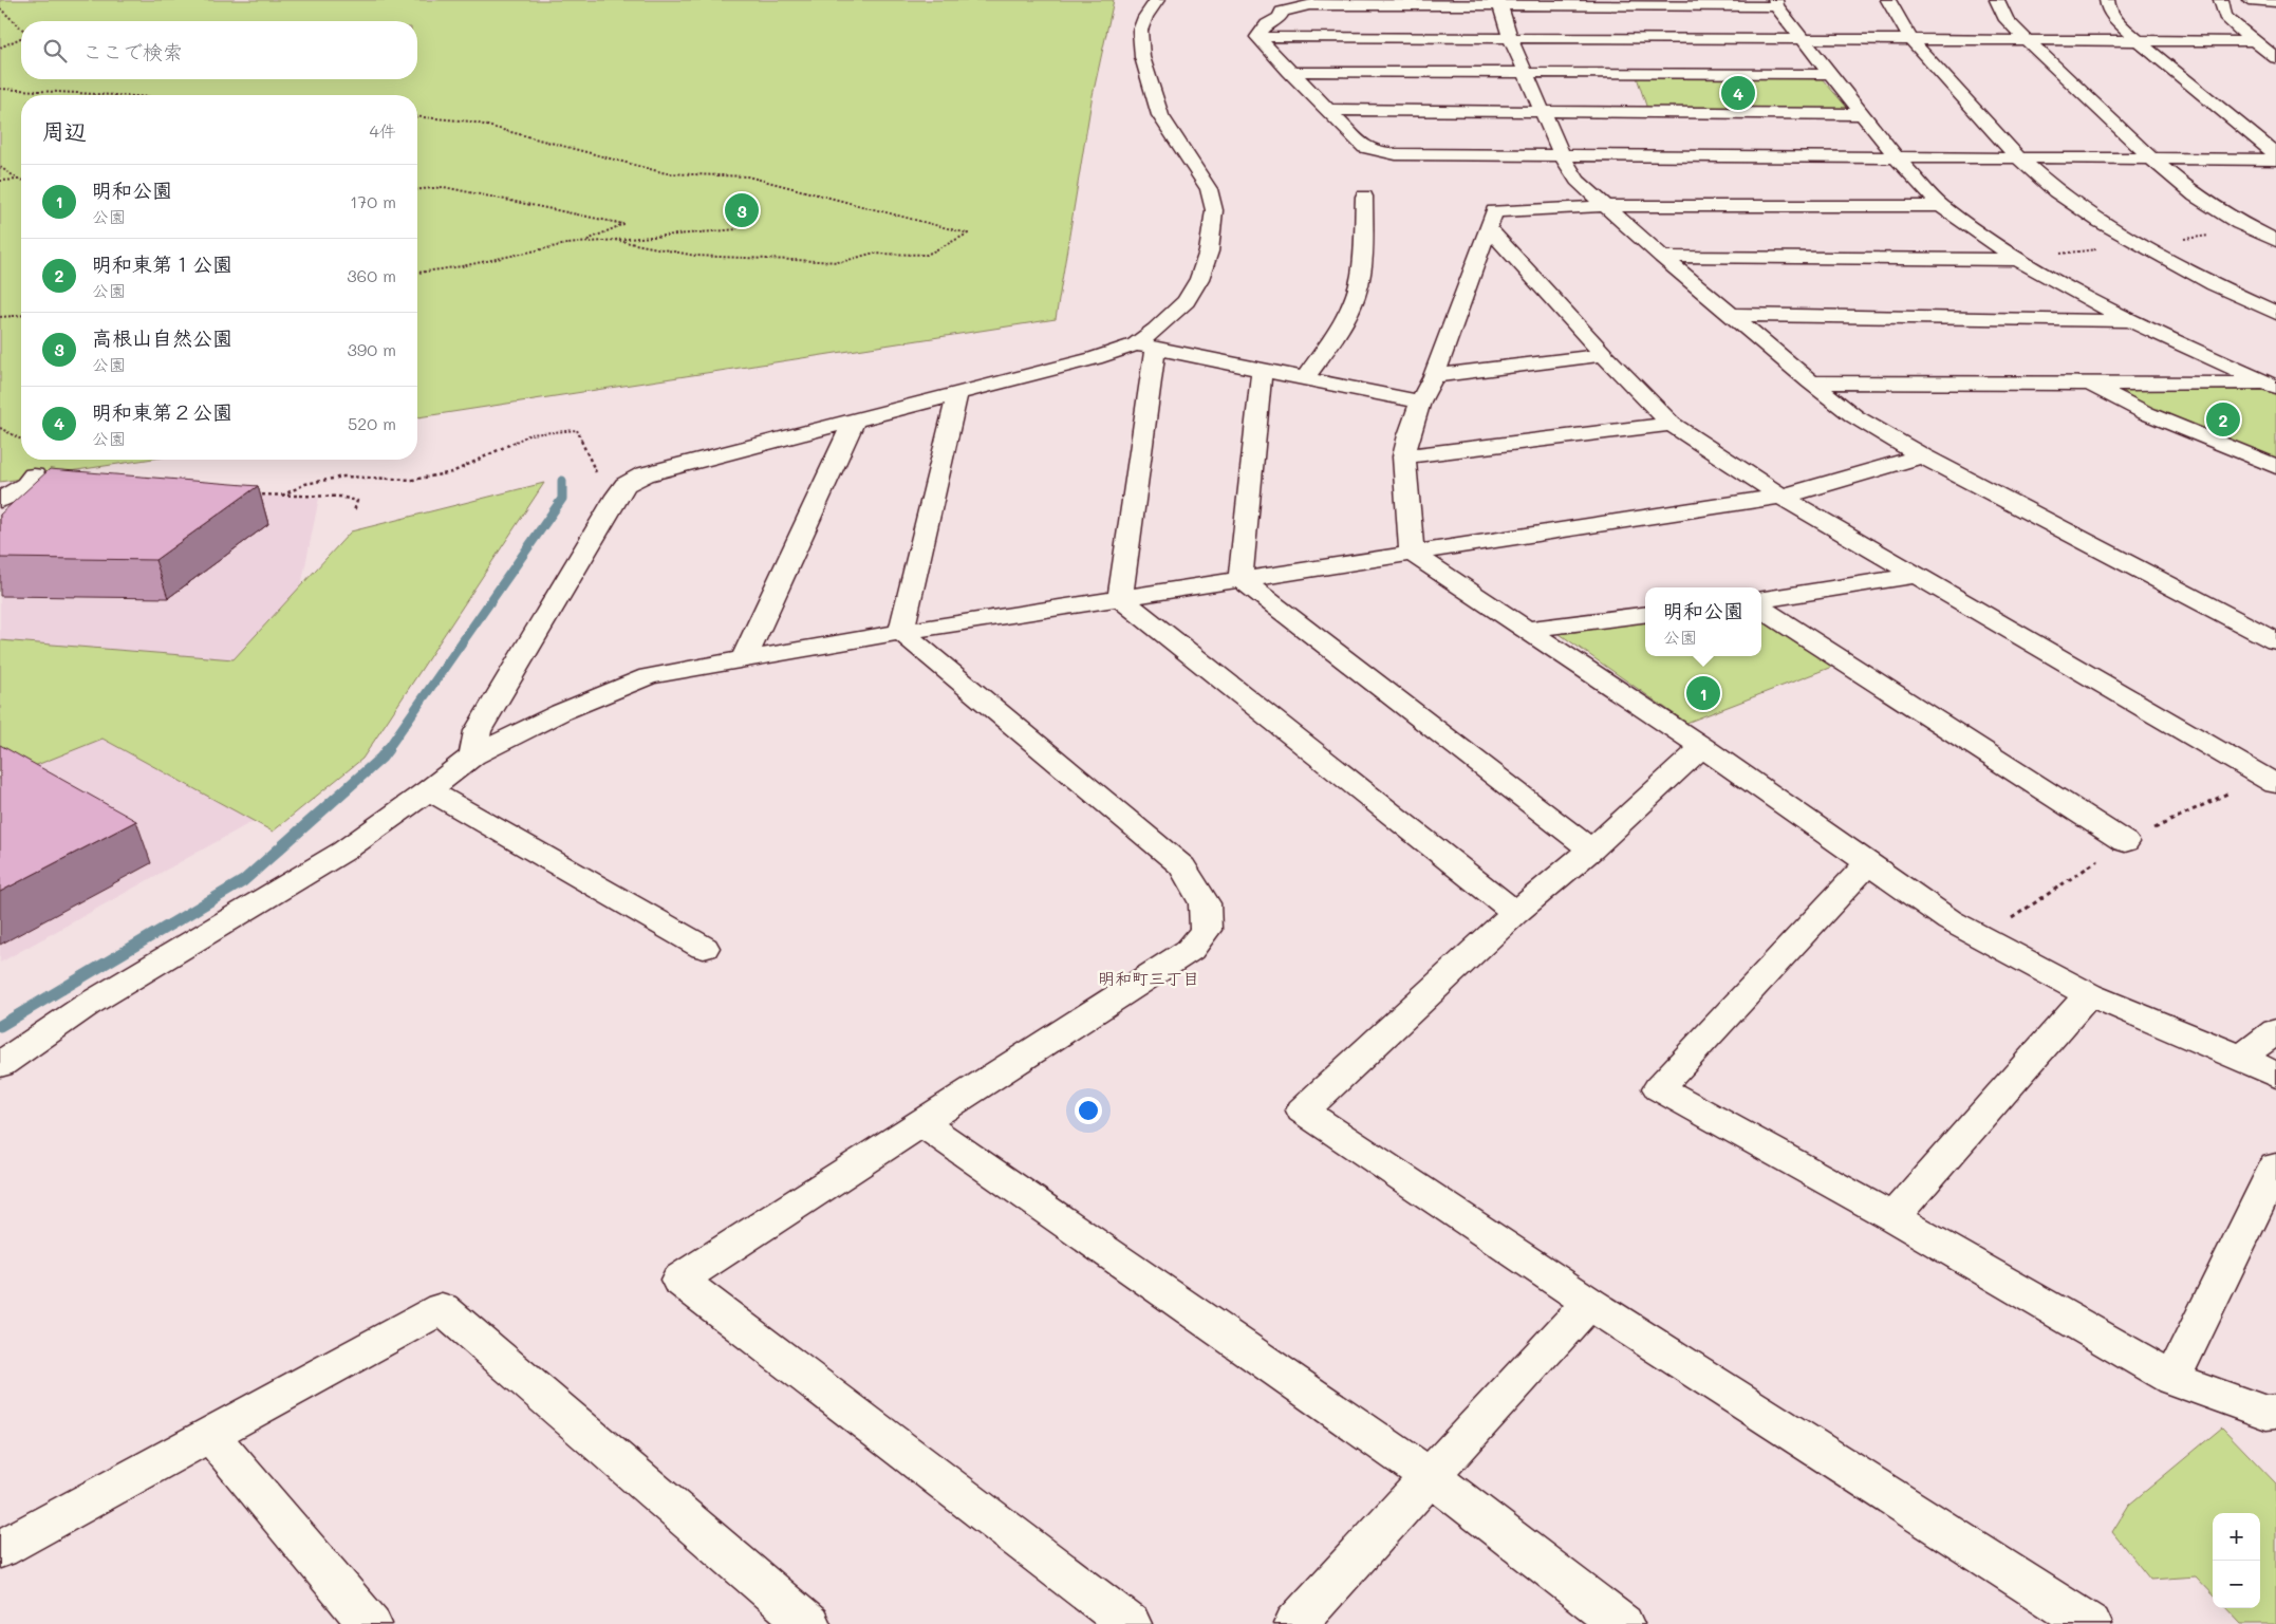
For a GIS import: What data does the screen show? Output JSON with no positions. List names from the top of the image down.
{
  "districts": ["明和町三丁目"],
  "page": {
    "search": "ここで検索",
    "pins": [
      "4",
      "3",
      "2",
      "1"
    ],
    "heading": ["周辺", "4件"],
    "list": [
      {
        "mark": "1",
        "name": "明和公園",
        "note": "公園",
        "value": "170 m"
      },
      {
        "mark": "2",
        "name": "明和東第１公園",
        "note": "公園",
        "value": "360 m"
      },
      {
        "mark": "3",
        "name": "高根山自然公園",
        "note": "公園",
        "value": "390 m"
      },
      {
        "mark": "4",
        "name": "明和東第２公園",
        "note": "公園",
        "value": "520 m"
      }
    ],
    "popup": ["明和公園", "公園"],
    "map_buttons": ["+", "−"]
  }
}
